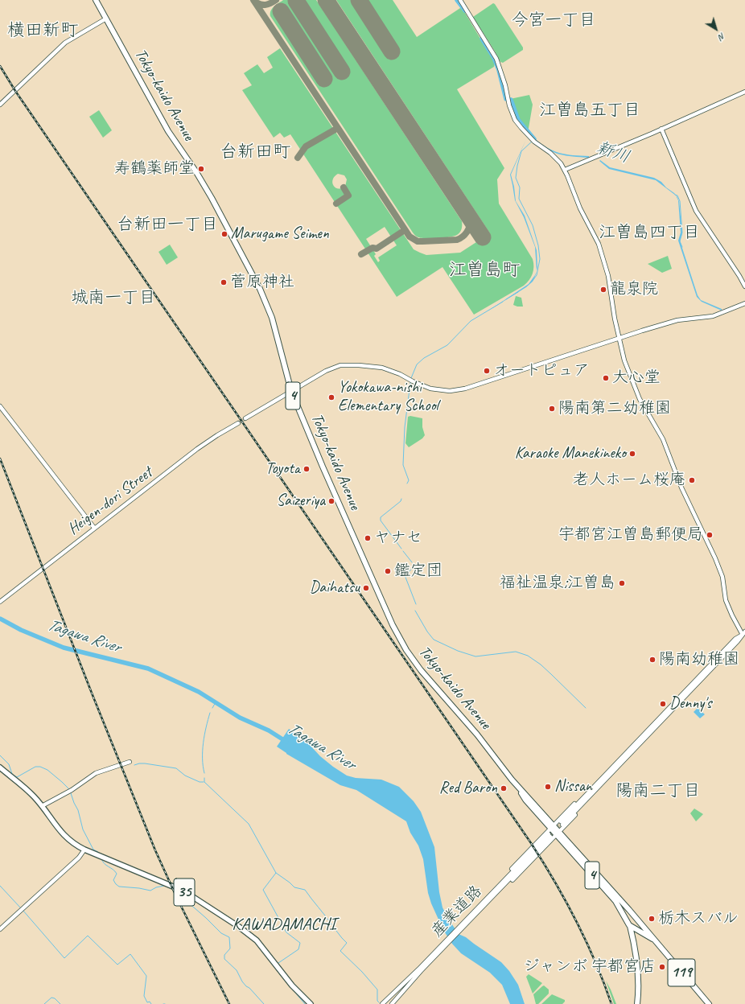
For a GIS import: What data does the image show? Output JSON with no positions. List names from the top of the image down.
{
  "streets": {
    "highway": ["Tokyo-kaido Avenue", "4", "119"],
    "main road": ["35"],
    "street": ["Heigen-dori Street", "産業道路"]
  },
  "crossings": [
    ["Tokyo-kaido Avenue", "4"],
    ["Tokyo-kaido Avenue", "119"],
    ["4", "119"]
  ],
  "districts": [
    "今宮一丁目",
    "横田新町",
    "江曽島五丁目",
    "台新田町",
    "台新田一丁目",
    "江曽島四丁目",
    "江曽島町",
    "城南一丁目",
    "陽南二丁目",
    "KAWADAMACHI"
  ],
  "water": ["新川", "Tagawa River"],
  "places": [
    "寿鶴薬師堂",
    "Marugame Seimen",
    "菅原神社",
    "龍泉院",
    "オートピュア",
    "大心堂",
    "Yokokawa-nishi Elementary School",
    "陽南第二幼稚園",
    "Karaoke Manekineko",
    "Toyota",
    "老人ホーム桜庵",
    "Saizeriya",
    "宇都宮江曽島郵便局",
    "ヤナセ",
    "鑑定団",
    "福祉温泉;江曽島",
    "Daihatsu",
    "陽南幼稚園",
    "Denny's",
    "Nissan",
    "Red Baron",
    "栃木スバル",
    "ジャンボ 宇都宮店"
  ],
  "north": "bottom right"
}
